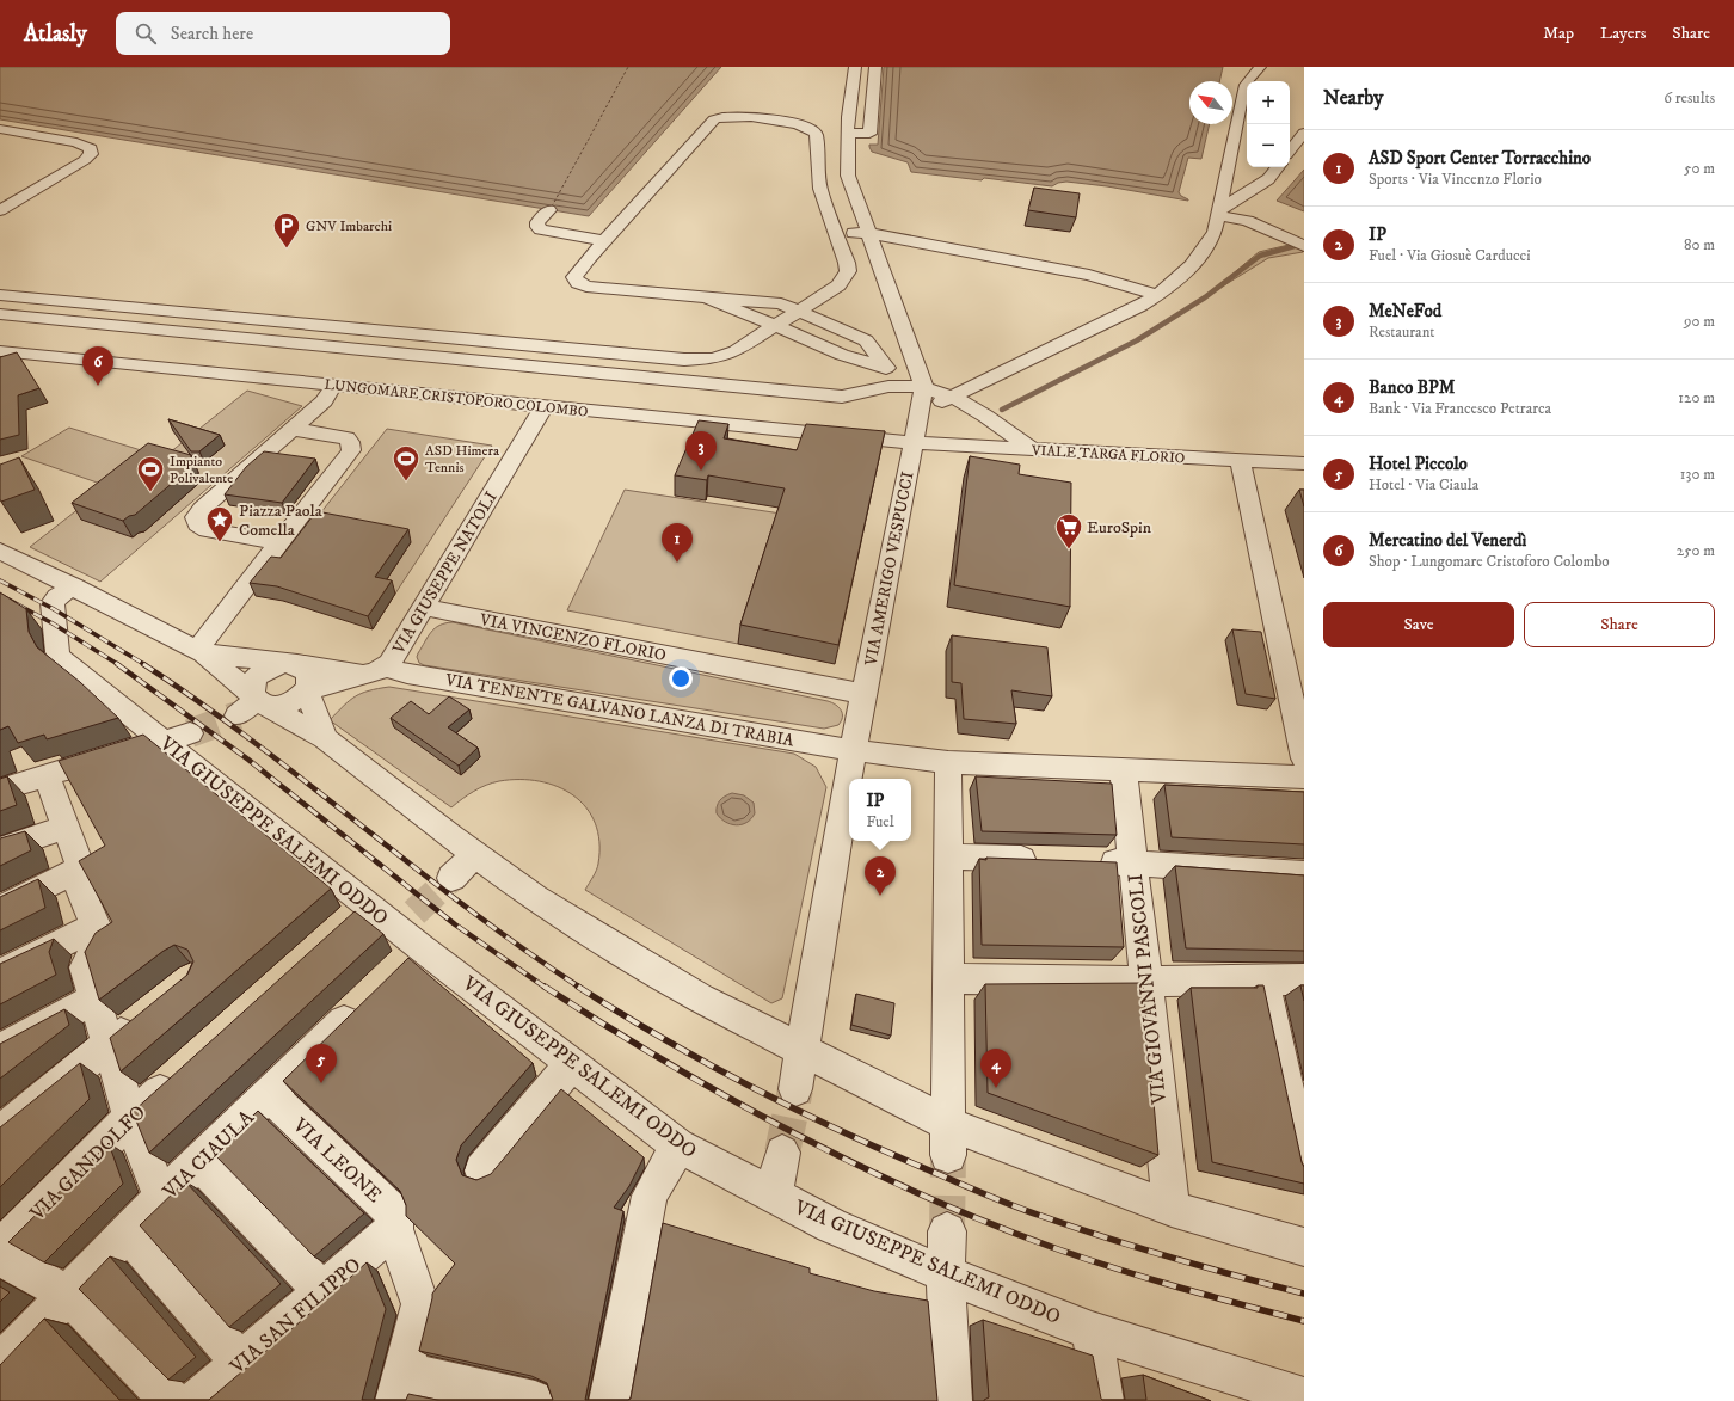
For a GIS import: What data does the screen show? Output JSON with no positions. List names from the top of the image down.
{
  "streets": {
    "street": [
      "LUNGOMARE CRISTOFORO COLOMBO",
      "VIALE TARGA FLORIO",
      "VIA AMERIGO VESPUCCI",
      "VIA GIUSEPPE NATOLI",
      "VIA VINCENZO FLORIO",
      "VIA TENENTE GALVANO LANZA DI TRABIA",
      "VIA GIUSEPPE SALEMI ODDO",
      "VIA GIOVANNI PASCOLI",
      "VIA CIAULA",
      "VIA LEONE",
      "VIA GANDOLFO",
      "VIA SAN FILIPPO"
    ]
  },
  "crossings": [
    ["LUNGOMARE CRISTOFORO COLOMBO", "VIALE TARGA FLORIO"],
    ["LUNGOMARE CRISTOFORO COLOMBO", "VIA AMERIGO VESPUCCI"],
    ["LUNGOMARE CRISTOFORO COLOMBO", "VIA GIUSEPPE NATOLI"],
    ["VIALE TARGA FLORIO", "VIA AMERIGO VESPUCCI"],
    ["VIA AMERIGO VESPUCCI", "VIA VINCENZO FLORIO"],
    ["VIA AMERIGO VESPUCCI", "VIA TENENTE GALVANO LANZA DI TRABIA"],
    ["VIA GIUSEPPE NATOLI", "VIA VINCENZO FLORIO"],
    ["VIA GIUSEPPE NATOLI", "VIA TENENTE GALVANO LANZA DI TRABIA"],
    ["VIA TENENTE GALVANO LANZA DI TRABIA", "VIA GIOVANNI PASCOLI"],
    ["VIA CIAULA", "VIA LEONE"],
    ["VIA LEONE", "VIA SAN FILIPPO"]
  ],
  "places": {
    "parking": ["GNV Imbarchi"],
    "sports": ["ASD Himera Tennis", "Impianto Polivalente"],
    "place": ["Piazza Paola Comella"],
    "supermarket": ["EuroSpin"]
  },
  "north": "top left",
  "page": {
    "header": "Atlasly",
    "search": "Search here",
    "nav": ["Map", "Layers", "Share"],
    "heading": ["Nearby", "6 results"],
    "map_buttons": ["+", "−"],
    "list": [
      {
        "mark": "1",
        "name": "ASD Sport Center Torracchino",
        "note": "Sports · Via Vincenzo Florio",
        "value": "50 m"
      },
      {
        "mark": "2",
        "name": "IP",
        "note": "Fuel · Via Giosuè Carducci",
        "value": "80 m"
      },
      {
        "mark": "3",
        "name": "MeNeFod",
        "note": "Restaurant",
        "value": "90 m"
      },
      {
        "mark": "4",
        "name": "Banco BPM",
        "note": "Bank · Via Francesco Petrarca",
        "value": "120 m"
      },
      {
        "mark": "5",
        "name": "Hotel Piccolo",
        "note": "Hotel · Via Ciaula",
        "value": "130 m"
      },
      {
        "mark": "6",
        "name": "Mercatino del Venerdì",
        "note": "Shop · Lungomare Cristoforo Colombo",
        "value": "250 m"
      }
    ],
    "pins": [
      "6",
      "3",
      "1",
      "2",
      "5",
      "4"
    ],
    "buttons": ["Save", "Share"],
    "popup": ["IP", "Fuel"]
  }
}
